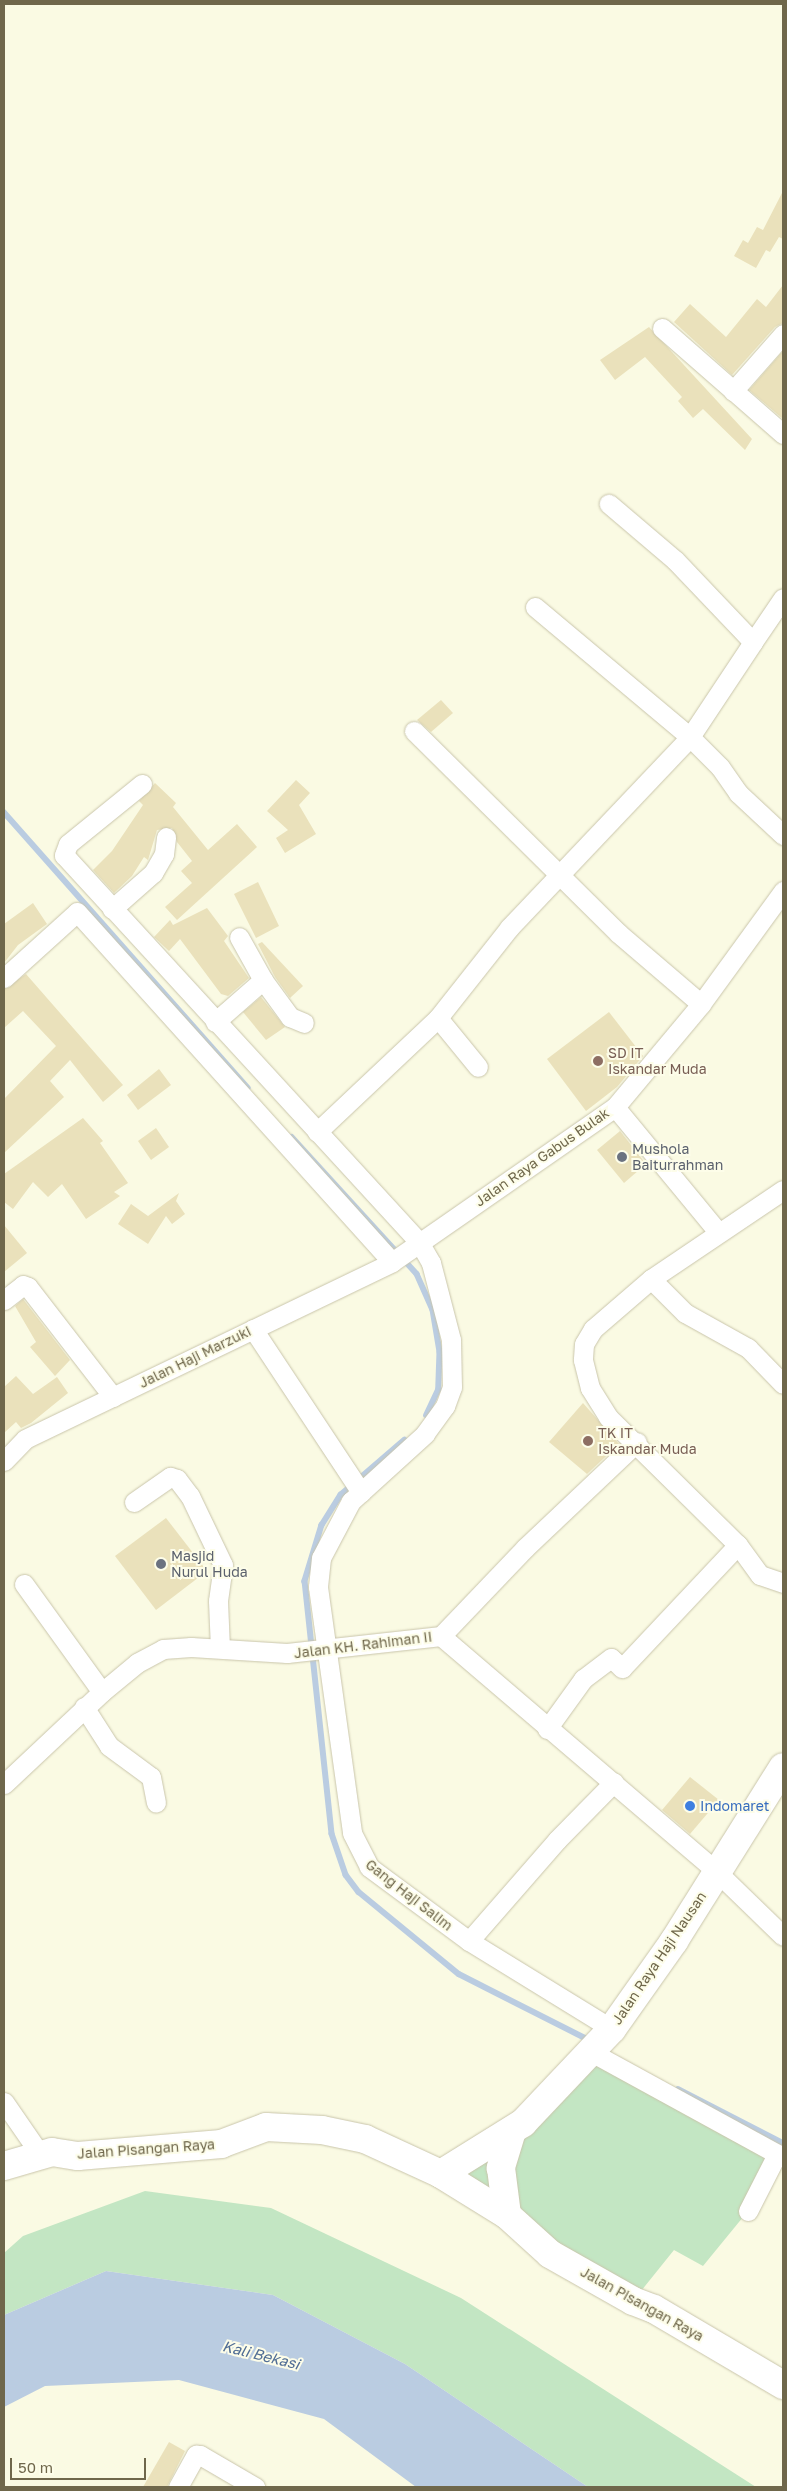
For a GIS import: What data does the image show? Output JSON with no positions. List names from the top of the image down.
{
  "streets": {
    "street": [
      "Jalan Raya Gabus Bulak",
      "Jalan Haji Marzuki",
      "Jalan KH. Rahiman II",
      "Gang Haji Salim",
      "Jalan Raya Haji Nausan",
      "Jalan Pisangan Raya"
    ]
  },
  "crossings": [
    ["Jalan Raya Gabus Bulak", "Jalan Haji Marzuki"],
    ["Jalan Raya Gabus Bulak", "Gang Haji Salim"],
    ["Jalan KH. Rahiman II", "Gang Haji Salim"],
    ["Jalan KH. Rahiman II", "Jalan Raya Haji Nausan"],
    ["Gang Haji Salim", "Jalan Raya Haji Nausan"],
    ["Jalan Raya Haji Nausan", "Jalan Pisangan Raya"]
  ],
  "water": ["Kali Bekasi"],
  "places": [
    "SD IT Iskandar Muda",
    "Mushola Baiturrahman",
    "TK IT Iskandar Muda",
    "Masjid Nurul Huda",
    "Indomaret"
  ],
  "scale_bar": "50 m"
}
